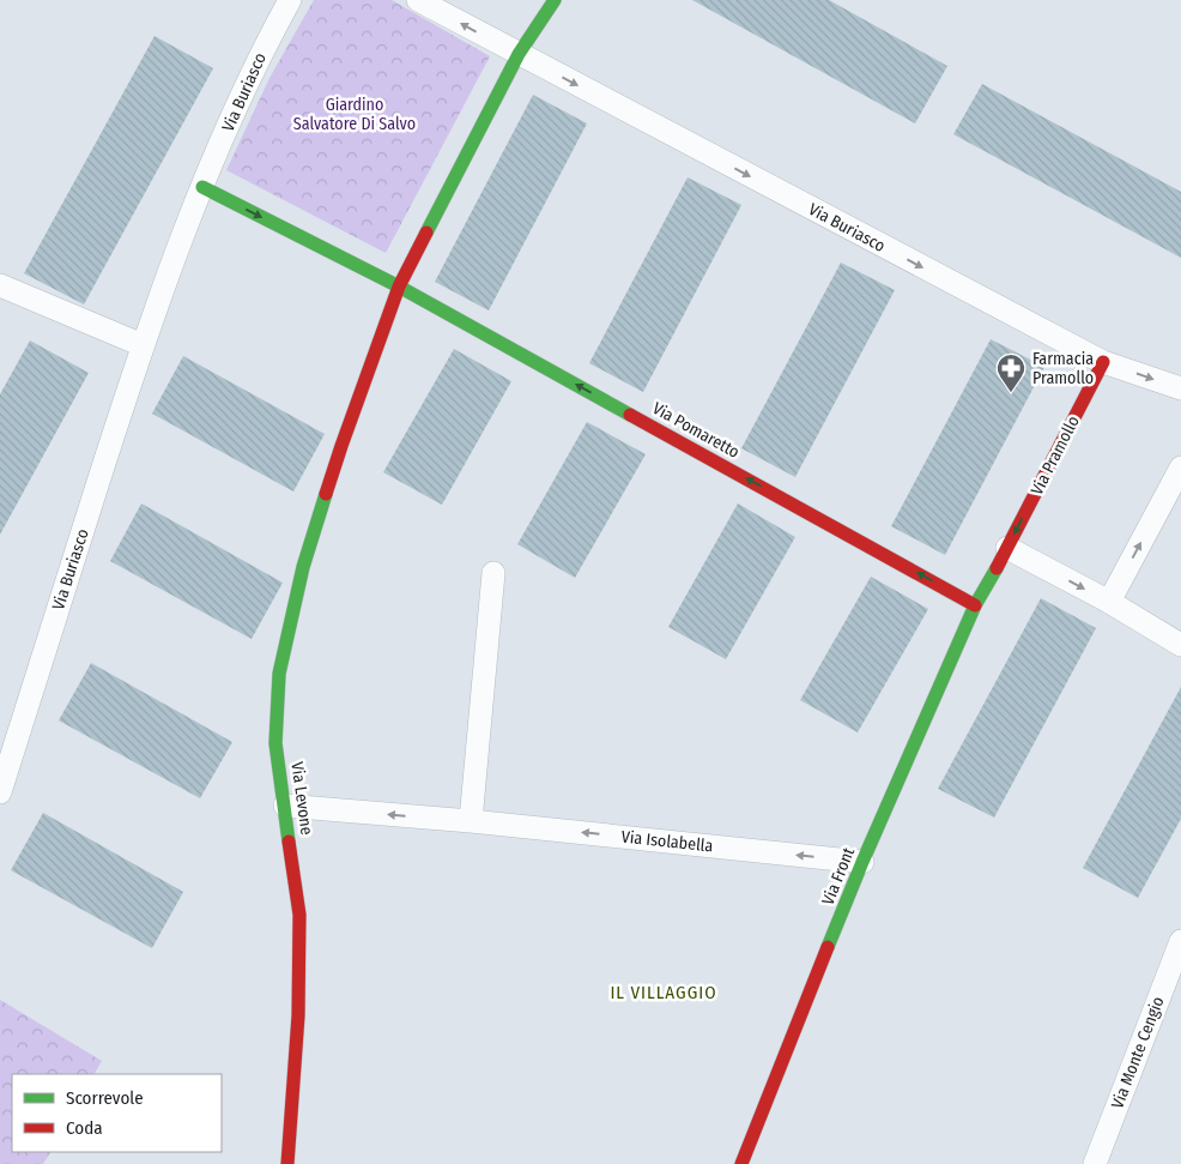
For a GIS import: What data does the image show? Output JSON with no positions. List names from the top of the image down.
{
  "streets": {
    "street": [
      "Via Buriasco",
      "Via Pomaretto",
      "Via Pramollo",
      "Via Levone",
      "Via Isolabella",
      "Via Front",
      "Via Monte Cengio"
    ]
  },
  "crossings": [
    ["Via Buriasco", "Via Pramollo"],
    ["Via Pomaretto", "Via Pramollo"],
    ["Via Pomaretto", "Via Levone"],
    ["Via Pomaretto", "Via Front"],
    ["Via Pramollo", "Via Front"],
    ["Via Levone", "Via Isolabella"],
    ["Via Isolabella", "Via Front"]
  ],
  "one_way": ["Via Pomaretto", "Via Isolabella"],
  "districts": ["IL VILLAGGIO"],
  "parks": ["Giardino Salvatore Di Salvo"],
  "places": {
    "pharmacy": ["Farmacia Pramollo"]
  },
  "legend": ["Scorrevole", "Coda"]
}
